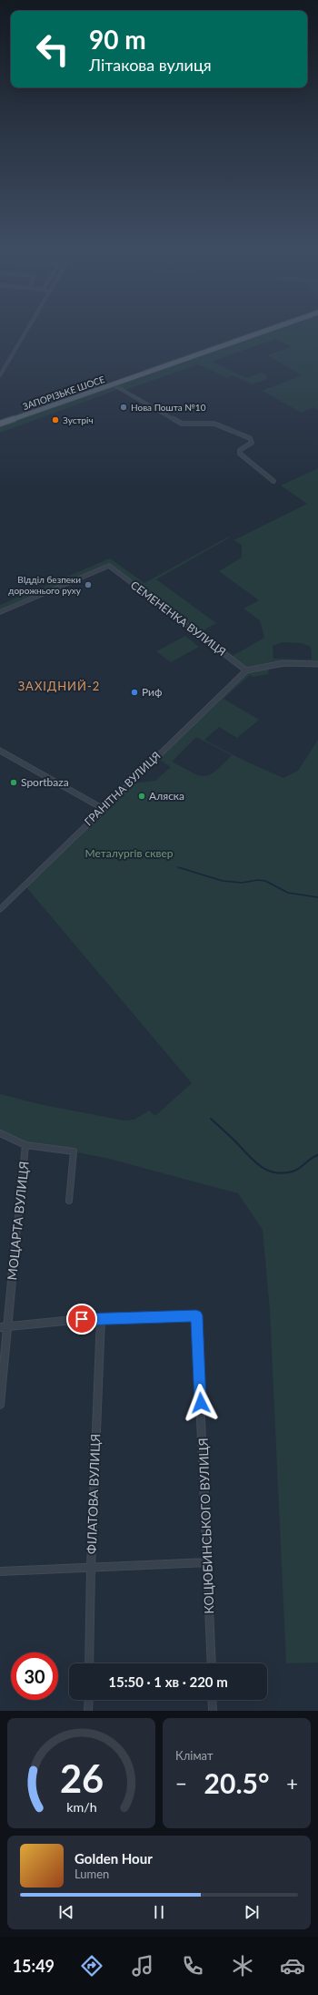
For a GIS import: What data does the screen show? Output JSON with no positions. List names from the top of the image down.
{
  "streets": {
    "main road": ["ЗАПОРІЗЬКЕ ШОСЕ"],
    "street": [
      "СЕМЕНЕНКА ВУЛИЦЯ",
      "ГРАНІТНА ВУЛИЦЯ",
      "МОЦАРТА ВУЛИЦЯ",
      "ФІЛАТОВА ВУЛИЦЯ",
      "КОЦЮБИНСЬКОГО ВУЛИЦЯ"
    ]
  },
  "crossings": [
    ["СЕМЕНЕНКА ВУЛИЦЯ", "ГРАНІТНА ВУЛИЦЯ"],
    ["ФІЛАТОВА ВУЛИЦЯ", "КОЦЮБИНСЬКОГО ВУЛИЦЯ"]
  ],
  "districts": ["ЗАХІДНИЙ-2"],
  "parks": ["Металургів сквер"],
  "places": [
    "Нова Пошта №10",
    "Зустріч",
    "ВІдділ безпеки дорожнього руху",
    "Риф",
    "Sportbaza",
    "Аляска"
  ],
  "page": {
    "turn": ["90 m", "Літакова вулиця"],
    "limit": "30",
    "trip": "15:50 · 1 хв · 220 m",
    "tile": "Клімат",
    "heat": ["−", "20.5°", "+"],
    "song": ["Golden Hour", "Lumen"],
    "tabs": "15:49",
    "gauge": ["26", "km/h"]
  }
}
